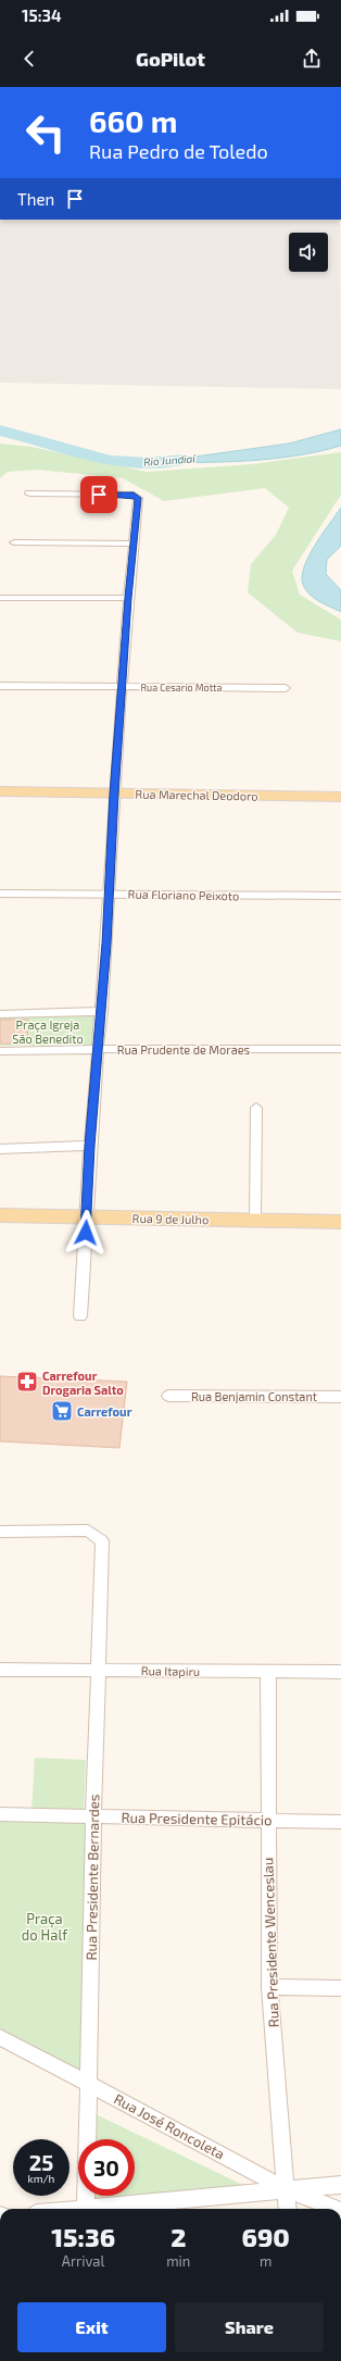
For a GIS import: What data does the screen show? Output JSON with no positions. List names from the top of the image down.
{
  "streets": {
    "main road": ["Rua Marechal Deodoro", "Rua 9 de Julho"],
    "street": [
      "Rua Cesario Motta",
      "Rua Floriano Peixoto",
      "Rua Prudente de Moraes",
      "Rua Benjamin Constant",
      "Rua Itapiru",
      "Rua Presidente Epitácio",
      "Rua Presidente Bernardes",
      "Rua Presidente Wenceslau",
      "Rua José Roncoleta"
    ]
  },
  "crossings": [
    ["Rua Itapiru", "Rua Presidente Bernardes"],
    ["Rua Itapiru", "Rua Presidente Wenceslau"],
    ["Rua Presidente Epitácio", "Rua Presidente Bernardes"],
    ["Rua Presidente Epitácio", "Rua Presidente Wenceslau"],
    ["Rua Presidente Bernardes", "Rua José Roncoleta"],
    ["Rua Presidente Wenceslau", "Rua José Roncoleta"]
  ],
  "water": ["Rio Jundiaí"],
  "parks": ["Praça Igreja São Benedito", "Praça do Half"],
  "places": {
    "pharmacy": ["Carrefour Drogaria Salto"],
    "supermarket": ["Carrefour"]
  },
  "page": {
    "status": "15:34",
    "header": "GoPilot",
    "turn": ["660 m", "Rua Pedro de Toledo"],
    "then": "Then",
    "speed": "25 km/h",
    "limit": "30",
    "eta": [
      "15:36",
      "Arrival",
      "2",
      "min",
      "690",
      "m"
    ],
    "buttons": ["Exit", "Share"]
  }
}
